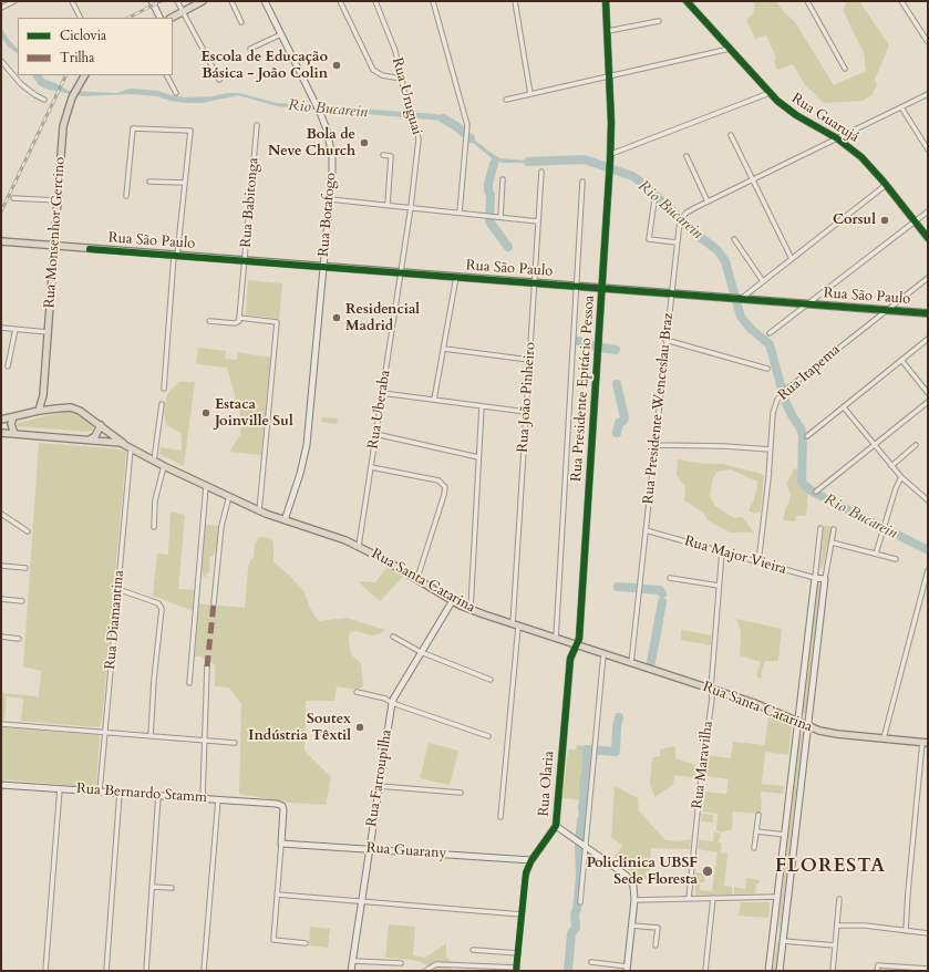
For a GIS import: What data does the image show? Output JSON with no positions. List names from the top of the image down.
{
  "streets": {
    "main road": ["Rua Monsenhor Gercino", "Rua São Paulo", "Rua Santa Catarina"],
    "street": [
      "Rua Uruguai",
      "Rua Guarujá",
      "Rua Babitonga",
      "Rua Botafogo",
      "Rua Itapema",
      "Rua Presidente Epitácio Pessoa",
      "Rua João Pinheiro",
      "Rua Presidente Wenceslau Braz",
      "Rua Uberaba",
      "Rua Major Vieira",
      "Rua Diamantina",
      "Rua Maravilha",
      "Rua Farroupilha",
      "Rua Olaria",
      "Rua Bernardo Stamm",
      "Rua Guarany"
    ]
  },
  "crossings": [
    ["Rua Uruguai", "Rua São Paulo"],
    ["Rua Uruguai", "Rua Uberaba"],
    ["Rua Guarujá", "Rua Presidente Wenceslau Braz"],
    ["Rua Babitonga", "Rua São Paulo"],
    ["Rua Botafogo", "Rua São Paulo"],
    ["Rua Botafogo", "Rua Santa Catarina"],
    ["Rua Monsenhor Gercino", "Rua São Paulo"],
    ["Rua Monsenhor Gercino", "Rua Santa Catarina"],
    ["Rua São Paulo", "Rua Itapema"],
    ["Rua São Paulo", "Rua Presidente Epitácio Pessoa"],
    ["Rua São Paulo", "Rua João Pinheiro"],
    ["Rua São Paulo", "Rua Presidente Wenceslau Braz"],
    ["Rua São Paulo", "Rua Uberaba"],
    ["Rua Itapema", "Rua Major Vieira"],
    ["Rua Presidente Epitácio Pessoa", "Rua Santa Catarina"],
    ["Rua Presidente Epitácio Pessoa", "Rua Olaria"],
    ["Rua João Pinheiro", "Rua Santa Catarina"],
    ["Rua Presidente Wenceslau Braz", "Rua Major Vieira"],
    ["Rua Presidente Wenceslau Braz", "Rua Santa Catarina"],
    ["Rua Uberaba", "Rua Santa Catarina"],
    ["Rua Major Vieira", "Rua Maravilha"],
    ["Rua Santa Catarina", "Rua Diamantina"],
    ["Rua Santa Catarina", "Rua Maravilha"],
    ["Rua Santa Catarina", "Rua Farroupilha"],
    ["Rua Santa Catarina", "Rua Olaria"],
    ["Rua Diamantina", "Rua Bernardo Stamm"],
    ["Rua Farroupilha", "Rua Guarany"],
    ["Rua Olaria", "Rua Guarany"],
    ["Rua Bernardo Stamm", "Rua Guarany"]
  ],
  "districts": ["FLORESTA"],
  "water": ["Rio Bucarein"],
  "places": [
    "Escola de Educação Básica - João Colin",
    "Bola de Neve Church",
    "Corsul",
    "Residencial Madrid",
    "Estaca Joinville Sul",
    "Soutex Indústria Têxtil",
    "Policlínica UBSF Sede Floresta"
  ],
  "legend": ["Ciclovia", "Trilha"]
}
